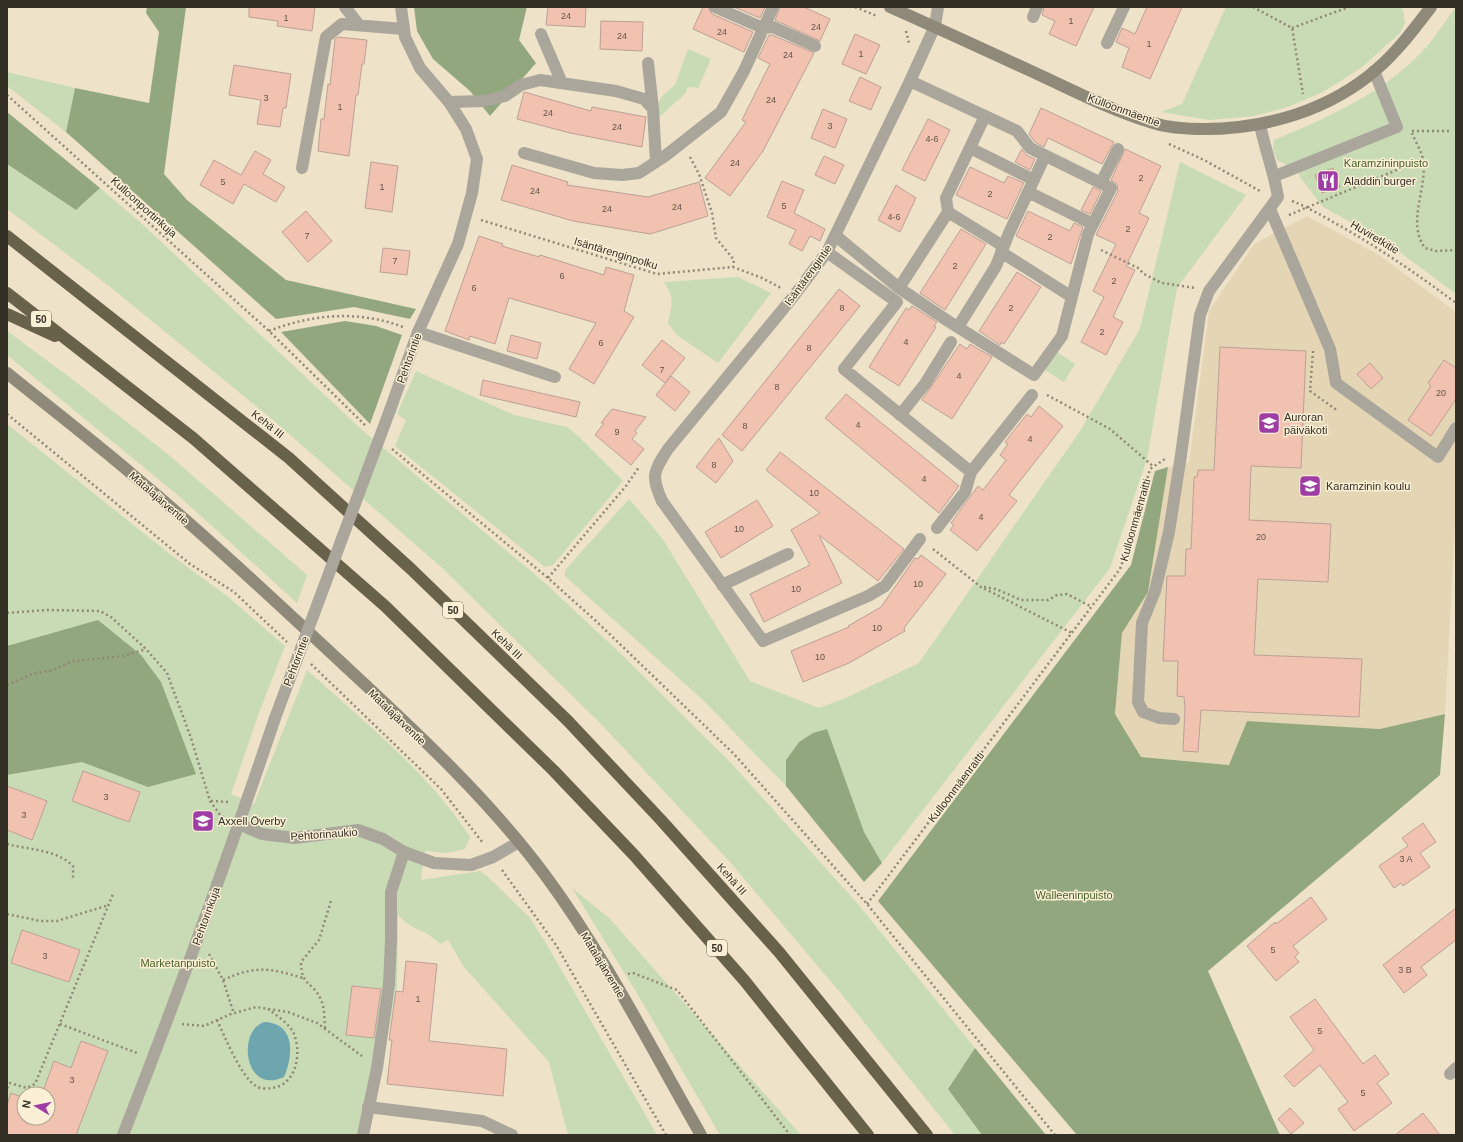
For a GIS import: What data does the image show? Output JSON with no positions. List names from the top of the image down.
{
  "streets": {
    "highway": ["50", "Kehä III"],
    "main road": ["Kulloonmäentie", "Matalajärventie"],
    "street": [
      "Isäntärengintie",
      "Pehtorintie",
      "Pehtorinaukio",
      "Pehtorinkuja"
    ],
    "path": [
      "Kulloonportinkuja",
      "Huviretkitie",
      "Isäntärenginpolku",
      "Kulloonmäenraitti"
    ]
  },
  "crossings": [
    ["Kulloonmäentie", "Isäntärengintie"],
    ["Isäntärenginpolku", "Pehtorintie"],
    ["Pehtorintie", "Pehtorinkuja"],
    ["Matalajärventie", "Pehtorinaukio"],
    ["Pehtorinaukio", "Pehtorinkuja"]
  ],
  "parks": ["Karamzininpuisto", "Walleeninpuisto", "Marketanpuisto"],
  "places": {
    "restaurant": ["Aladdin burger"],
    "school or university": ["Auroran päiväkoti", "Karamzinin koulu", "Axxell Överby"]
  },
  "house_numbers": [
    "24",
    "1",
    "1",
    "24",
    "24",
    "24",
    "1",
    "1",
    "24",
    "3",
    "24",
    "1",
    "24",
    "3",
    "24",
    "4-6",
    "24",
    "2",
    "5",
    "1",
    "24",
    "2",
    "5",
    "24",
    "24",
    "4-6",
    "2",
    "7",
    "2",
    "7",
    "2",
    "6",
    "2",
    "6",
    "8",
    "2",
    "2",
    "4",
    "6",
    "8",
    "7",
    "4",
    "8",
    "20",
    "4",
    "8",
    "9",
    "4",
    "8",
    "4",
    "10",
    "4",
    "10",
    "20",
    "10",
    "10",
    "10",
    "10",
    "3",
    "3",
    "3 A",
    "5",
    "3",
    "3 B",
    "1",
    "5",
    "3",
    "5"
  ],
  "north": "left"
}
